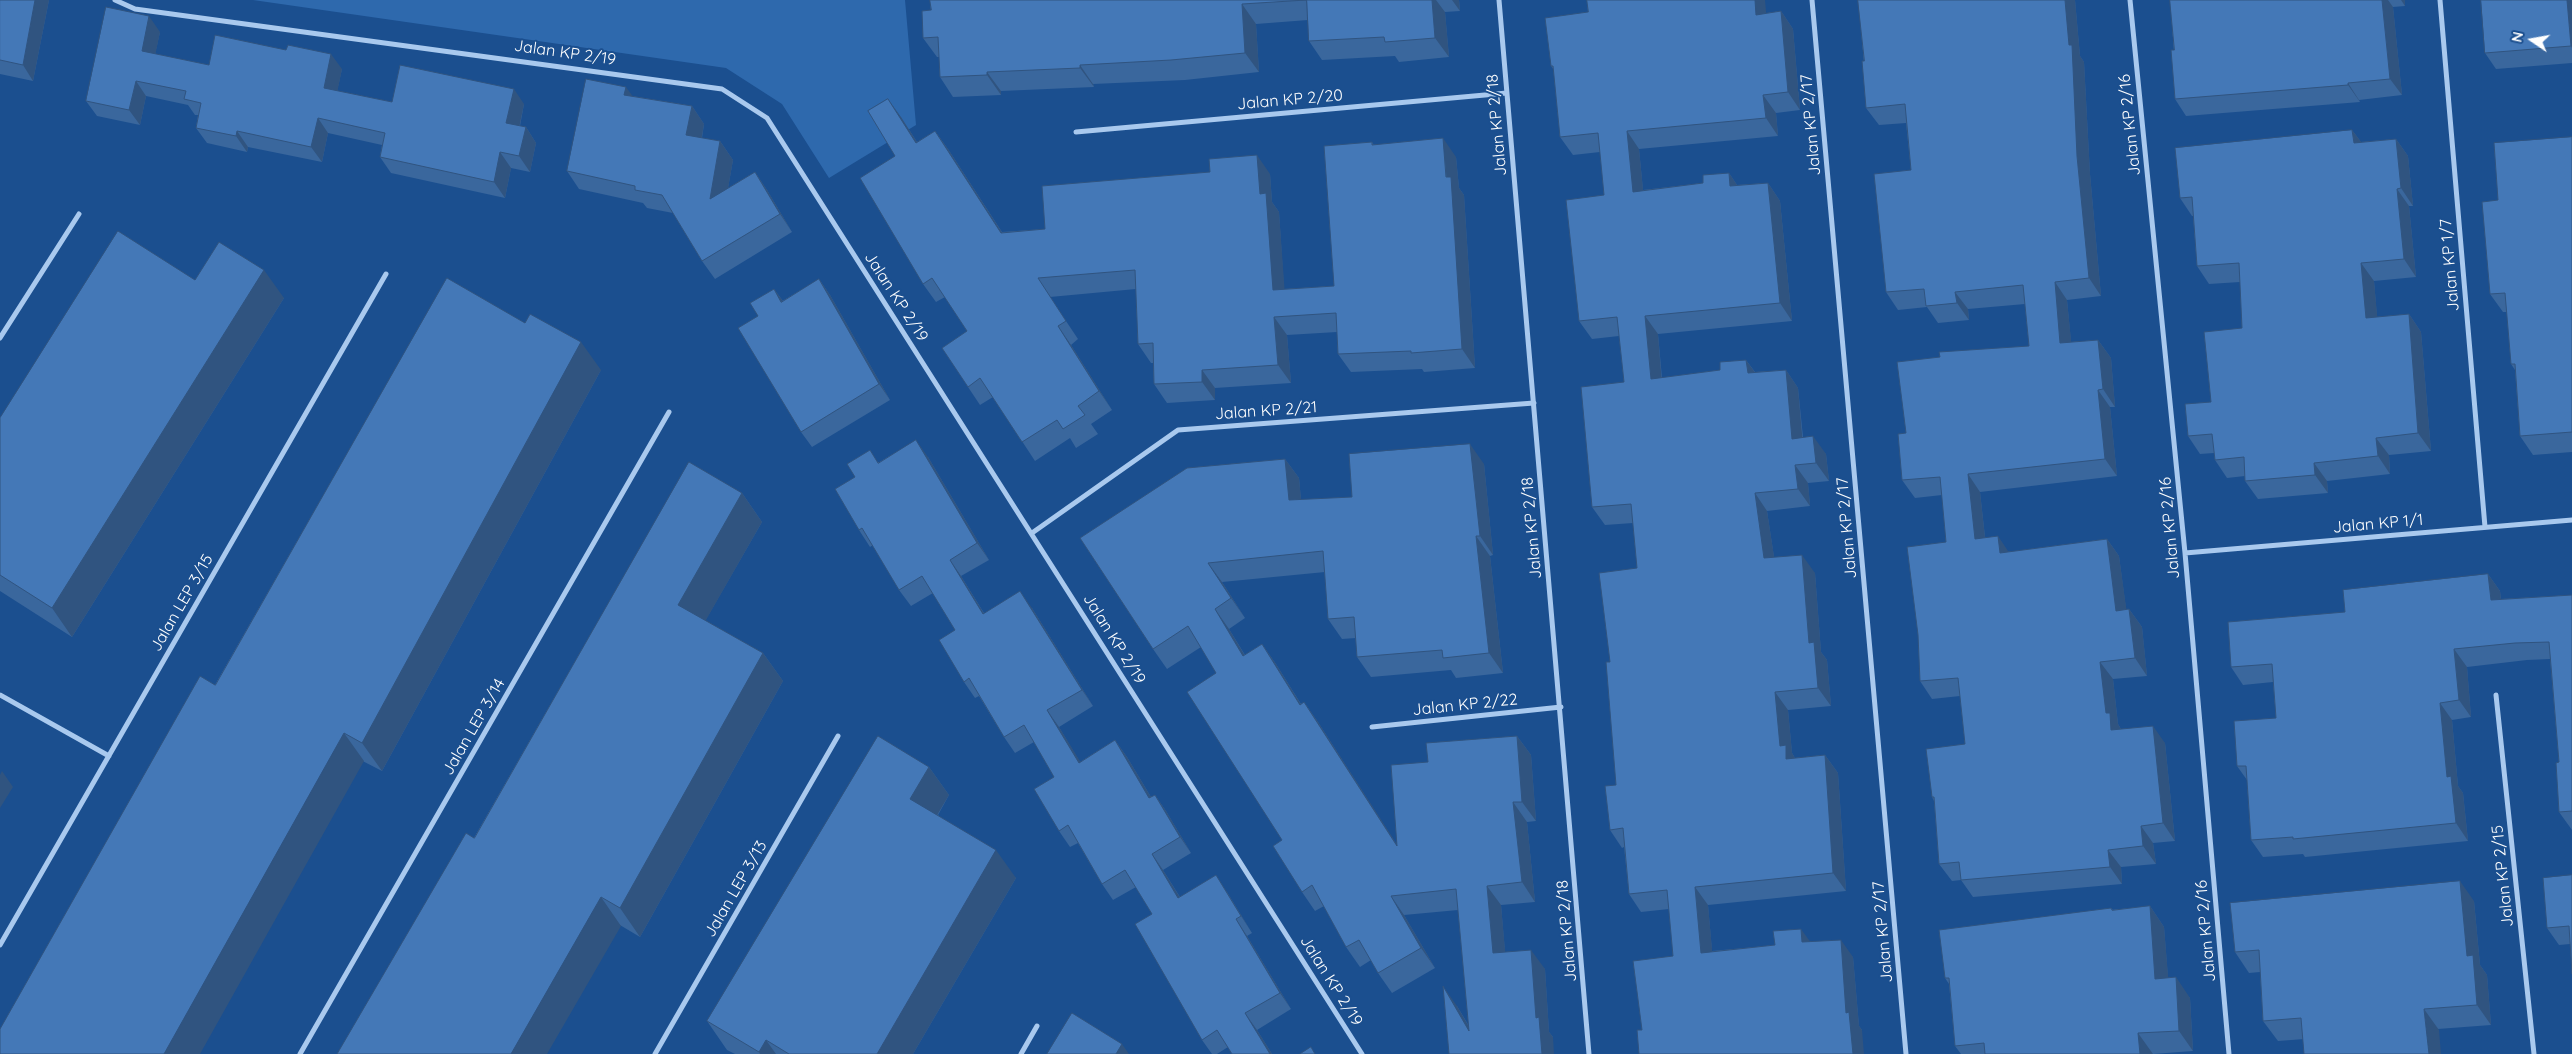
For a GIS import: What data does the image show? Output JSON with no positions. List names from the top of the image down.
{
  "streets": {
    "street": [
      "Jalan KP 2/19",
      "Jalan KP 2/20",
      "Jalan KP 2/18",
      "Jalan KP 2/17",
      "Jalan KP 2/16",
      "Jalan KP 1/7",
      "Jalan KP 2/21",
      "Jalan KP 1/1",
      "Jalan LEP 3/15",
      "Jalan KP 2/22",
      "Jalan LEP 3/14",
      "Jalan KP 2/15",
      "Jalan LEP 3/13"
    ]
  },
  "crossings": [
    ["Jalan KP 2/19", "Jalan KP 2/21"],
    ["Jalan KP 2/20", "Jalan KP 2/18"],
    ["Jalan KP 2/18", "Jalan KP 2/21"],
    ["Jalan KP 2/18", "Jalan KP 2/22"],
    ["Jalan KP 2/16", "Jalan KP 1/1"],
    ["Jalan KP 1/7", "Jalan KP 1/1"]
  ],
  "north": "left"
}
